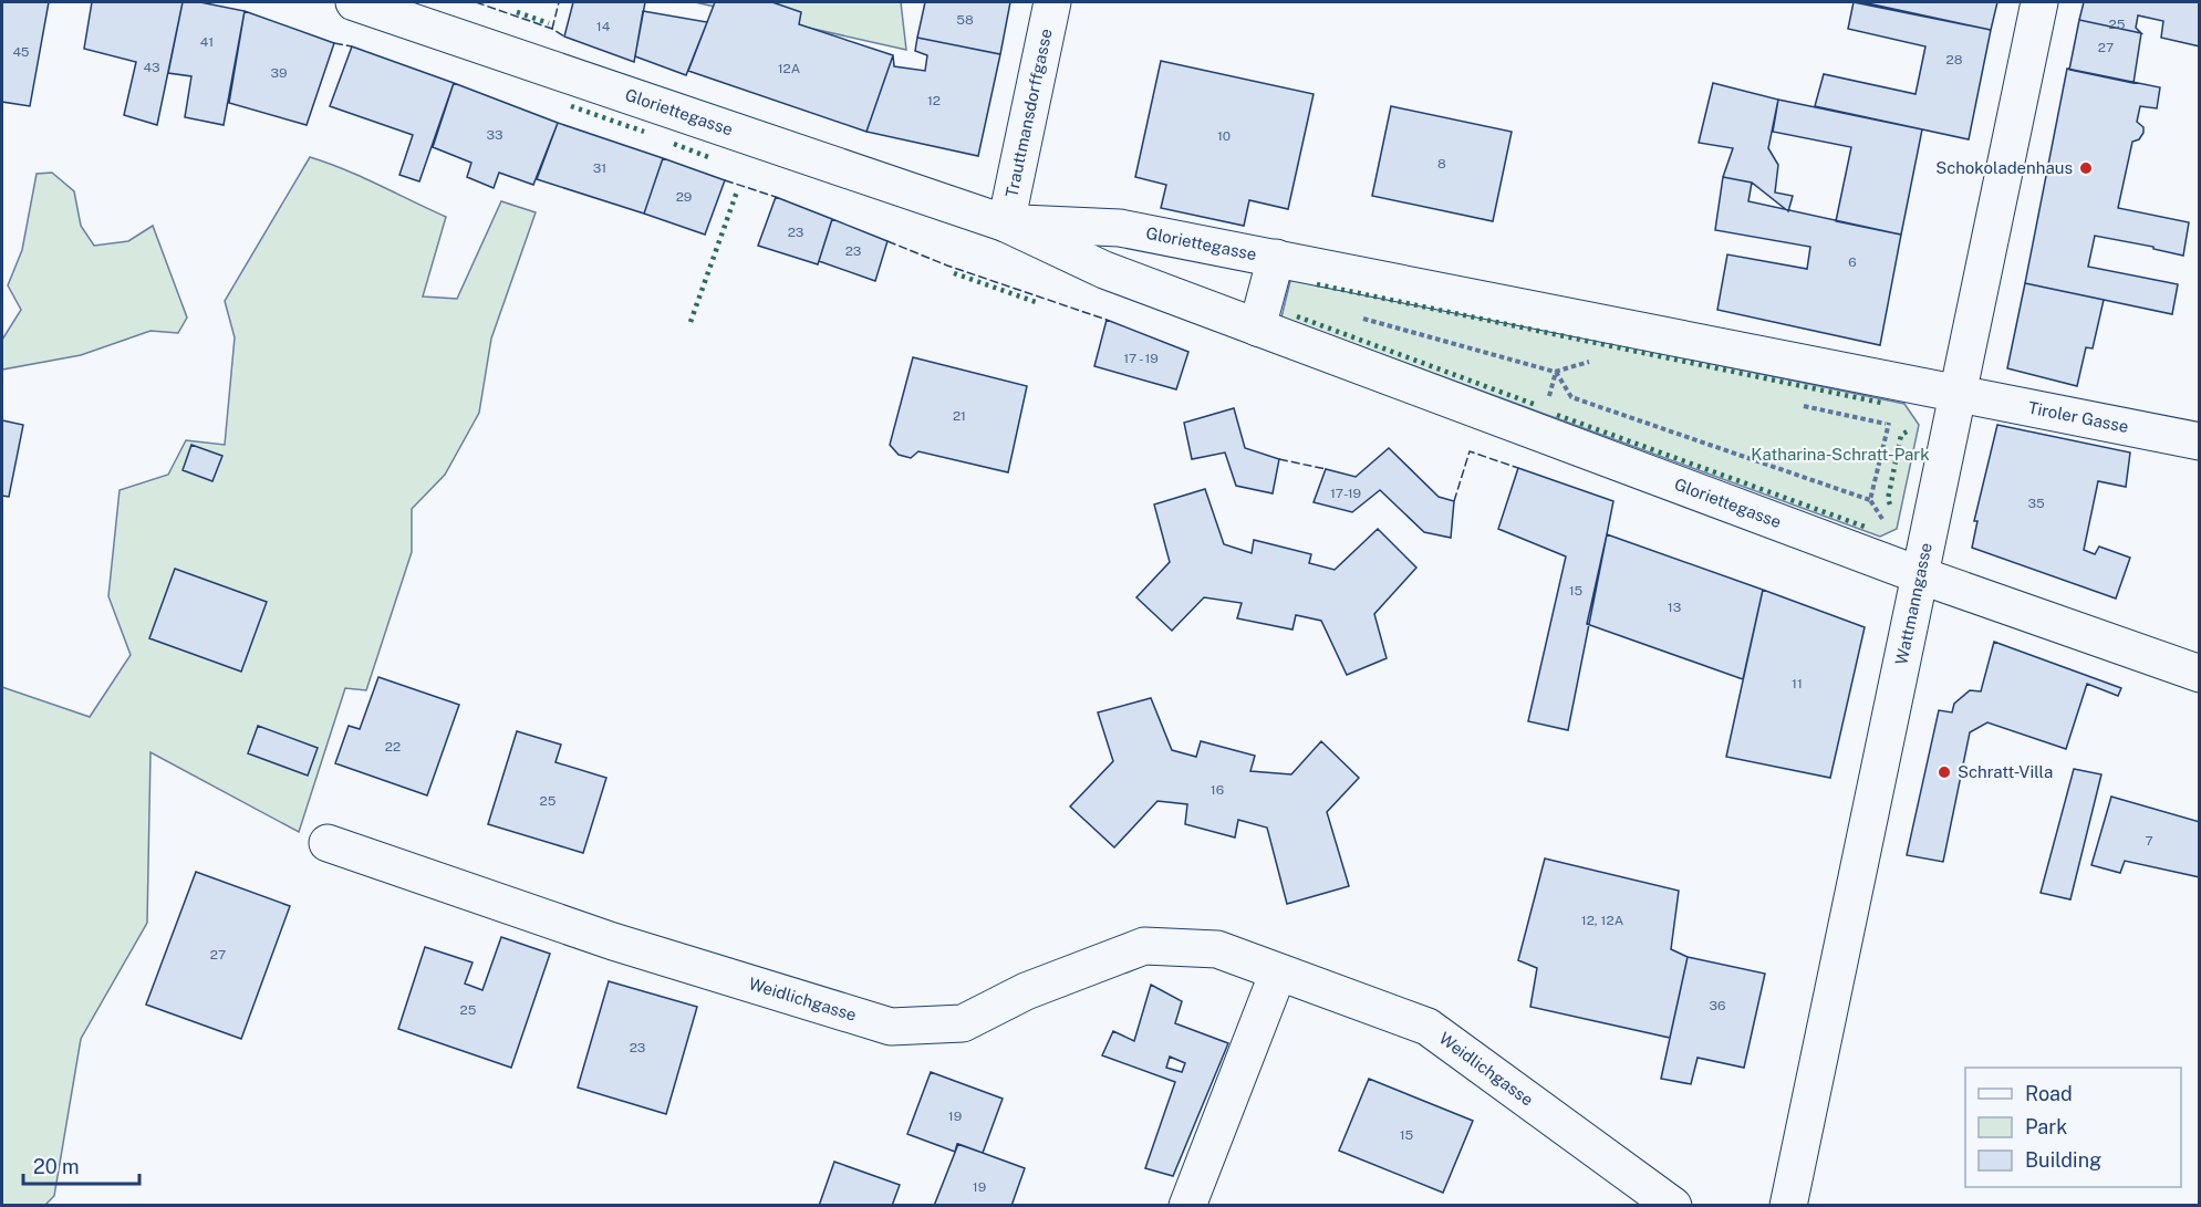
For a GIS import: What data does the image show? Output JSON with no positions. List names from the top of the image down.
{
  "streets": {
    "street": [
      "Gloriettegasse",
      "Trauttmansdorffgasse",
      "Tiroler Gasse",
      "Wattmanngasse",
      "Weidlichgasse"
    ]
  },
  "crossings": [
    ["Gloriettegasse", "Trauttmansdorffgasse"],
    ["Gloriettegasse", "Tiroler Gasse"],
    ["Gloriettegasse", "Wattmanngasse"],
    ["Tiroler Gasse", "Wattmanngasse"]
  ],
  "parks": ["Katharina-Schratt-Park"],
  "places": ["Schokoladenhaus", "Schratt-Villa"],
  "house_numbers": [
    "58",
    "25",
    "14",
    "41",
    "27",
    "45",
    "28",
    "43",
    "12A",
    "39",
    "12",
    "33",
    "10",
    "8",
    "31",
    "29",
    "23",
    "23",
    "6",
    "17 - 19",
    "21",
    "17-19",
    "35",
    "15",
    "13",
    "11",
    "22",
    "16",
    "25",
    "7",
    "12, 12A",
    "27",
    "36",
    "25",
    "23",
    "19",
    "15",
    "19"
  ],
  "legend": ["Road", "Park", "Building"],
  "scale_bar": "20 m"
}
